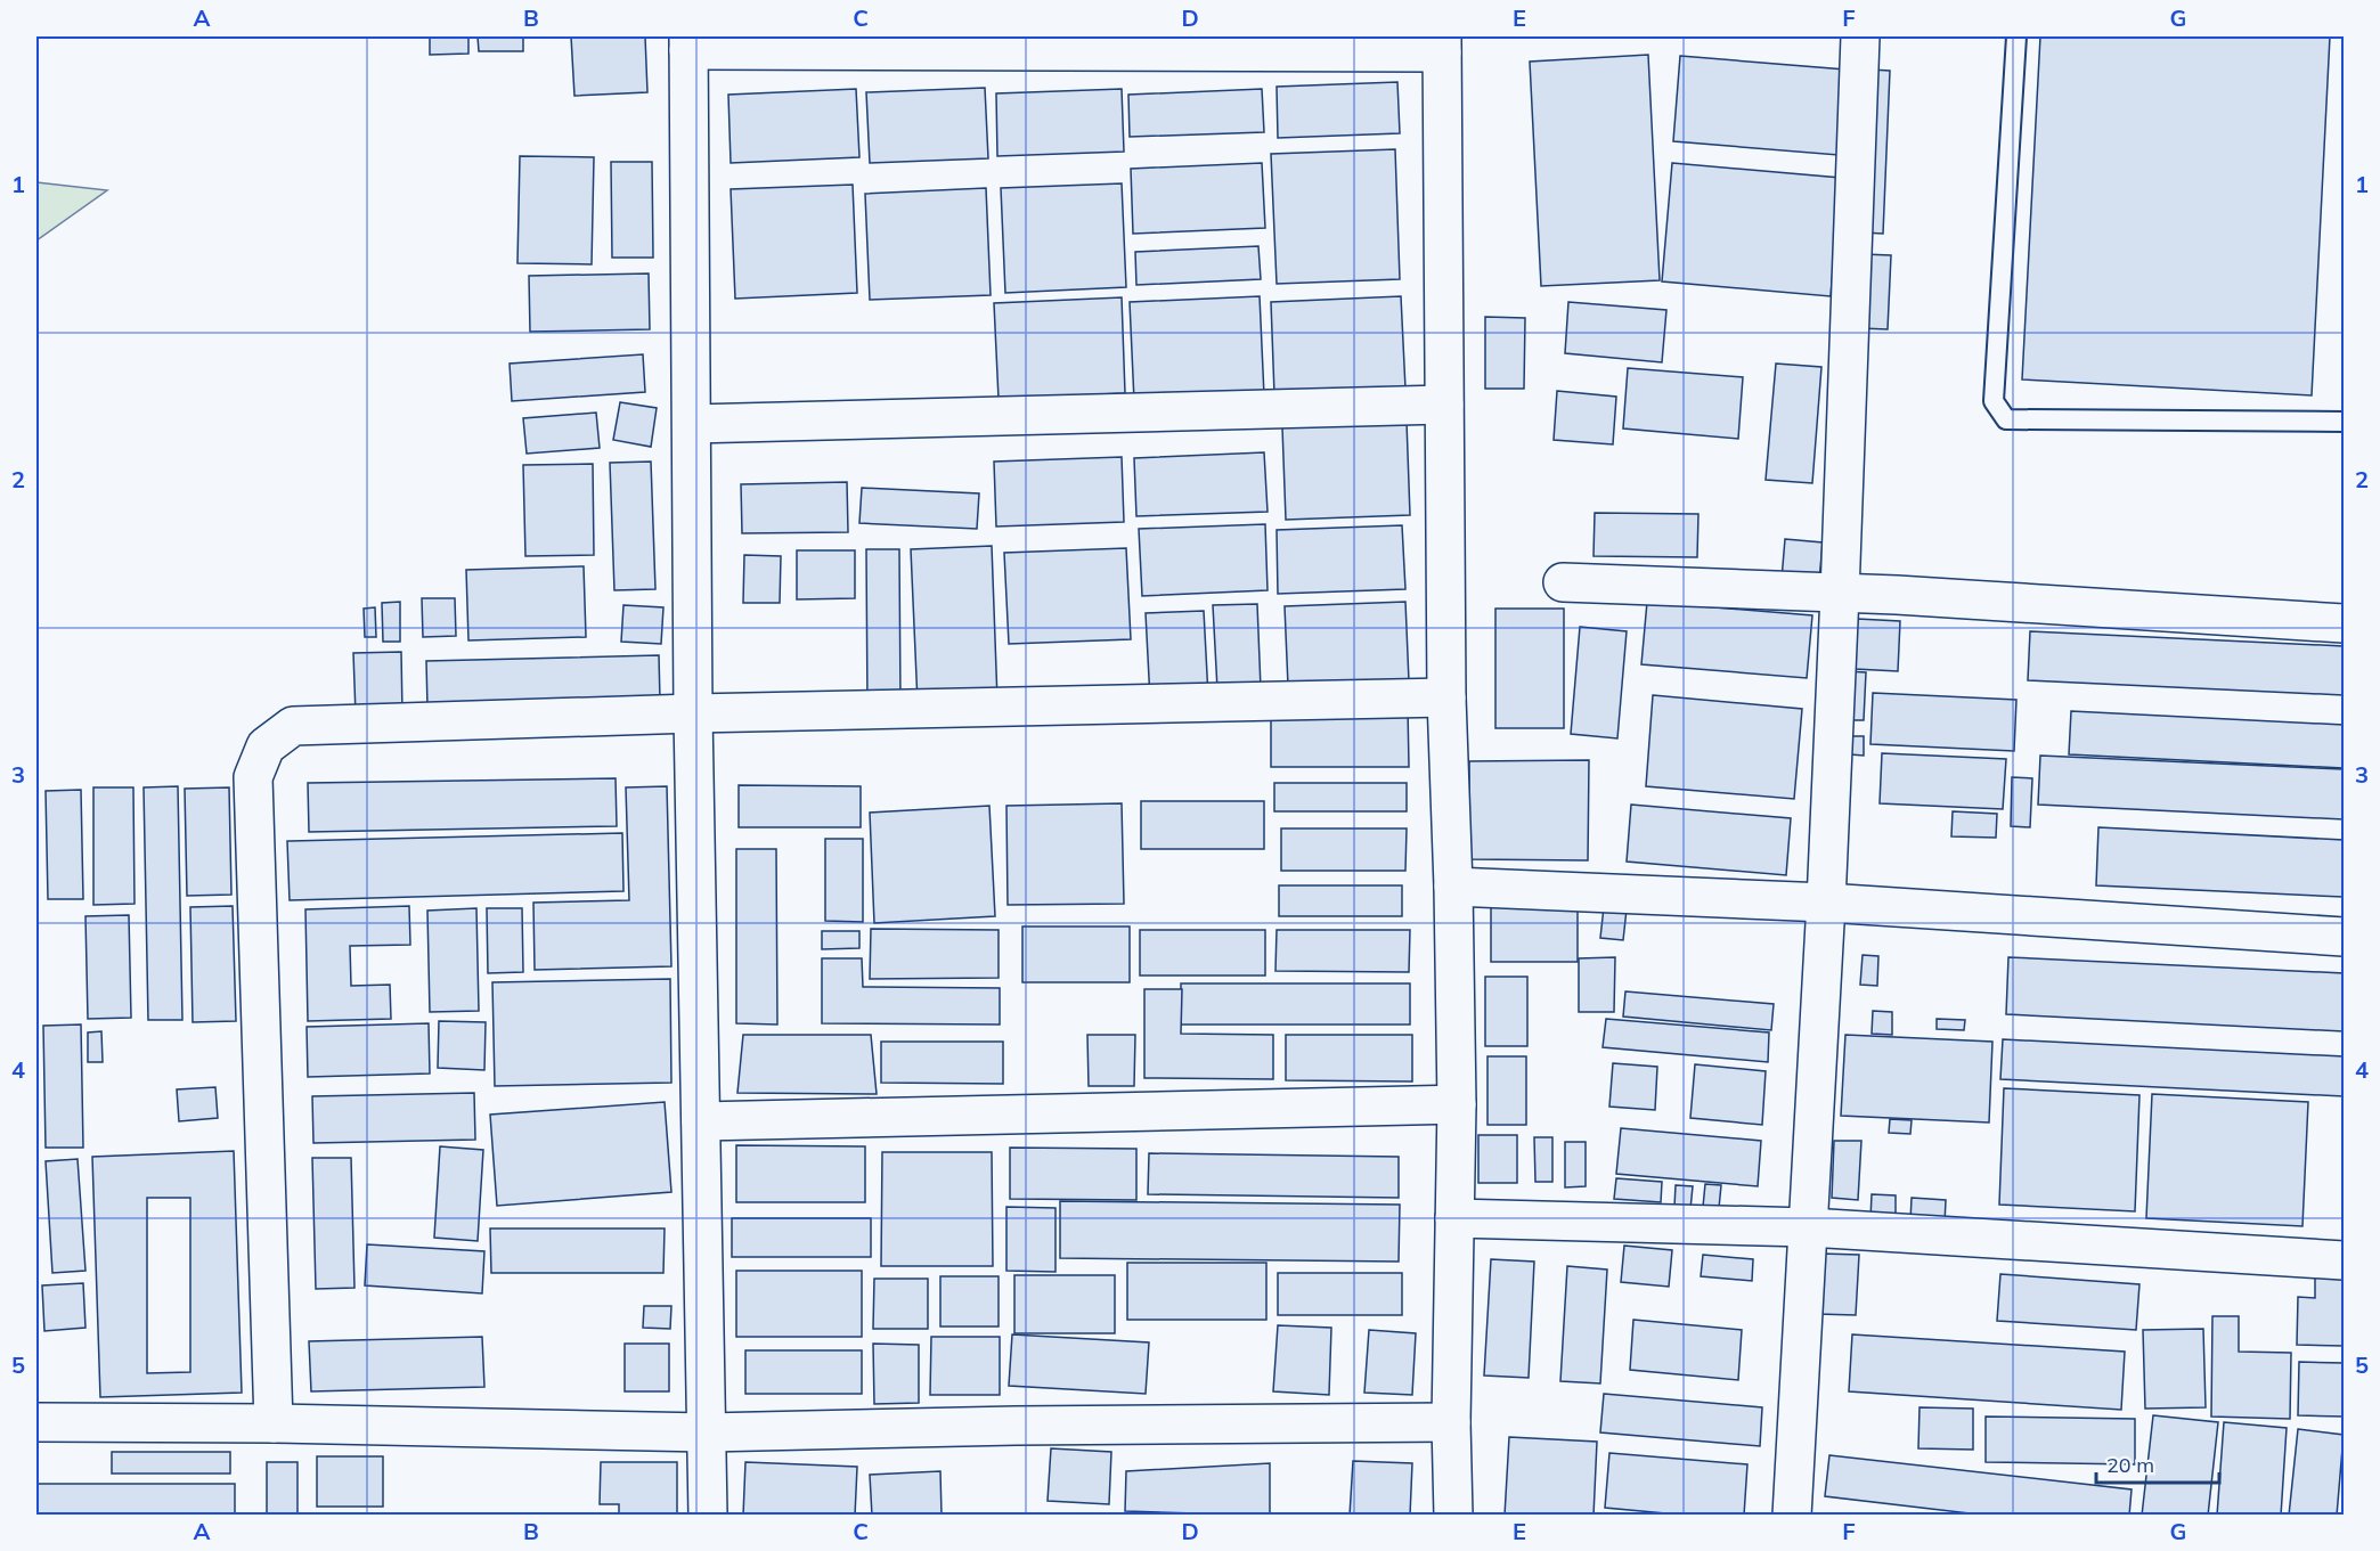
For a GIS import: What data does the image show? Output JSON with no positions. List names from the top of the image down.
{
  "scale_bar": "20 m",
  "grid": {
    "columns": [
      "A",
      "B",
      "C",
      "D",
      "E",
      "F",
      "G"
    ],
    "rows": [
      "1",
      "2",
      "3",
      "4",
      "5"
    ]
  }
}
